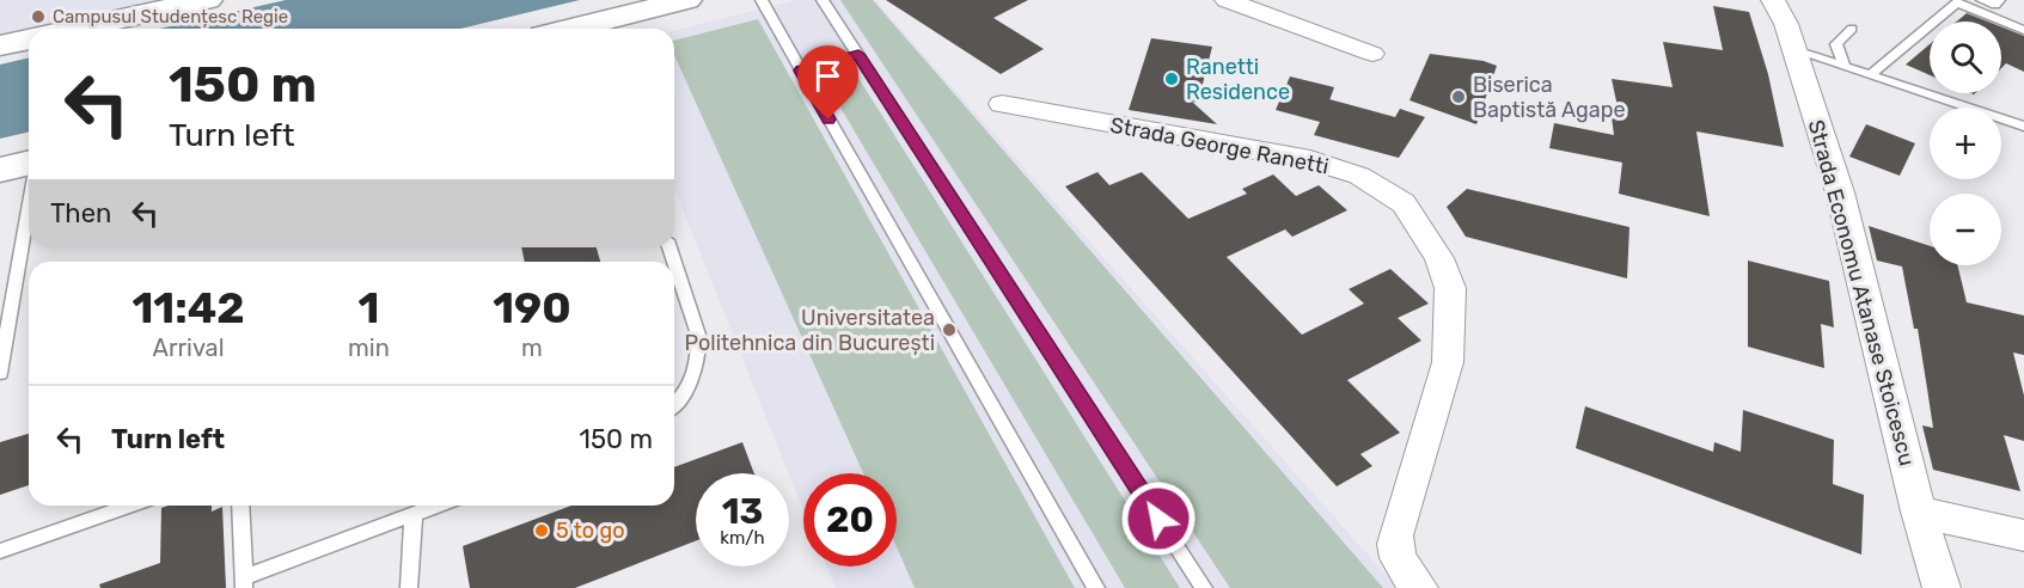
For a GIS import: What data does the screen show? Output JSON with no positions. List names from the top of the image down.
{
  "streets": {
    "street": ["Strada George Ranetti", "Strada Economu Atanase Stoicescu"]
  },
  "places": [
    "Campusul Studențesc Regie",
    "Ranetti Residence",
    "Biserica Baptistă Agape",
    "Universitatea Politehnica din București",
    "5 to go"
  ],
  "page": {
    "map_buttons": ["+", "−"],
    "turn": ["150 m", "Turn left"],
    "then": "Then",
    "eta": [
      "11:42",
      "Arrival",
      "1",
      "min",
      "190",
      "m"
    ],
    "list": [
      {
        "name": "Turn left",
        "value": "150 m"
      }
    ],
    "speed": "13 km/h",
    "limit": "20"
  }
}
